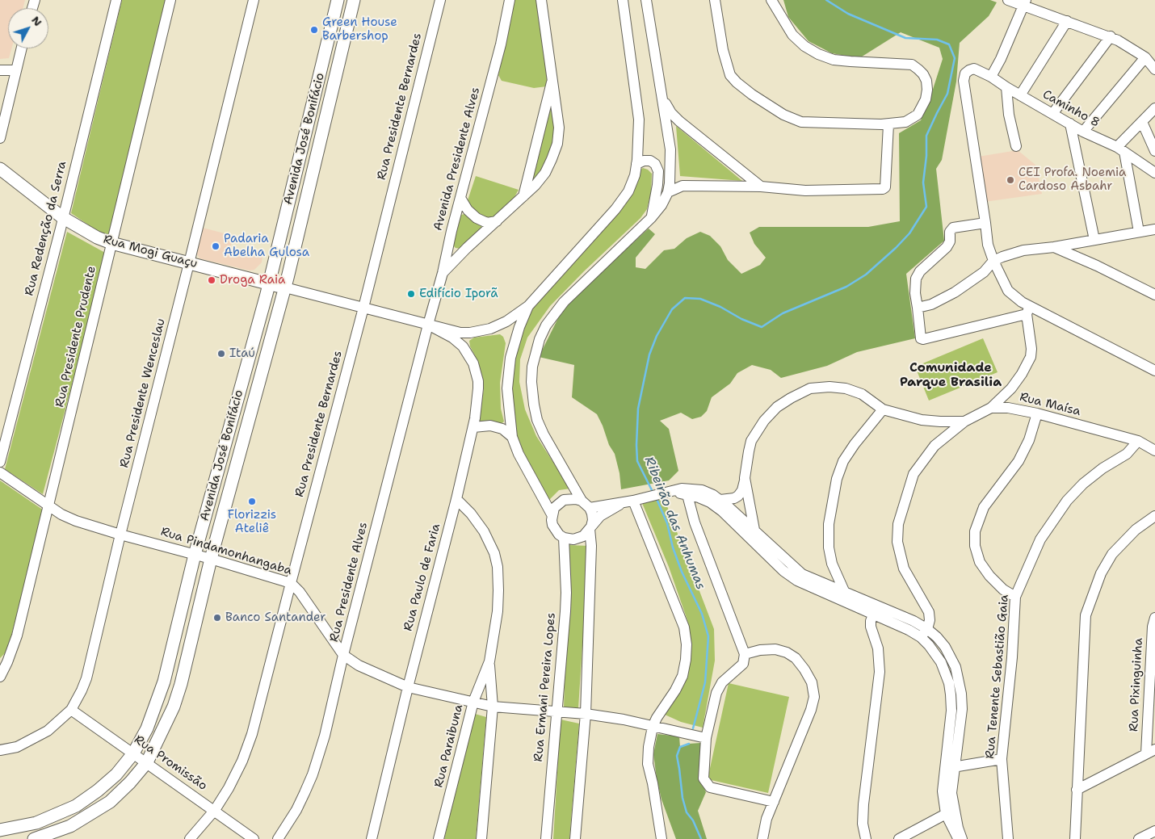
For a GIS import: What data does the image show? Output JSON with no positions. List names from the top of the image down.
{
  "streets": {
    "main road": ["Avenida José Bonifácio", "Rua Mogi Guaçu"],
    "street": [
      "Rua Presidente Bernardes",
      "Caminho 8",
      "Avenida Presidente Alves",
      "Rua Redenção da Serra",
      "Rua Presidente Prudente",
      "Rua Presidente Wenceslau",
      "Rua Maísa",
      "Rua Pindamonhangaba",
      "Rua Paulo de Faria",
      "Rua Presidente Alves",
      "Rua Tenente Sebastião Gaia",
      "Rua Pixinguinha",
      "Rua Ermani Pereira Lopes",
      "Rua Paraibuna",
      "Rua Promissão"
    ]
  },
  "crossings": [
    ["Rua Presidente Bernardes", "Rua Mogi Guaçu"],
    ["Rua Presidente Bernardes", "Rua Pindamonhangaba"],
    ["Rua Presidente Bernardes", "Rua Promissão"],
    ["Avenida José Bonifácio", "Rua Mogi Guaçu"],
    ["Avenida José Bonifácio", "Rua Pindamonhangaba"],
    ["Avenida José Bonifácio", "Rua Promissão"],
    ["Avenida Presidente Alves", "Rua Mogi Guaçu"],
    ["Avenida Presidente Alves", "Rua Paulo de Faria"],
    ["Avenida Presidente Alves", "Rua Presidente Alves"],
    ["Rua Redenção da Serra", "Rua Mogi Guaçu"],
    ["Rua Mogi Guaçu", "Rua Presidente Prudente"],
    ["Rua Mogi Guaçu", "Rua Presidente Wenceslau"],
    ["Rua Mogi Guaçu", "Rua Paulo de Faria"],
    ["Rua Mogi Guaçu", "Rua Presidente Alves"],
    ["Rua Presidente Prudente", "Rua Pindamonhangaba"],
    ["Rua Presidente Wenceslau", "Rua Pindamonhangaba"],
    ["Rua Presidente Wenceslau", "Rua Promissão"],
    ["Rua Maísa", "Rua Tenente Sebastião Gaia"],
    ["Rua Pindamonhangaba", "Rua Paulo de Faria"],
    ["Rua Pindamonhangaba", "Rua Presidente Alves"],
    ["Rua Pindamonhangaba", "Rua Ermani Pereira Lopes"],
    ["Rua Pindamonhangaba", "Rua Paraibuna"],
    ["Rua Paulo de Faria", "Rua Presidente Alves"],
    ["Rua Paulo de Faria", "Rua Paraibuna"]
  ],
  "districts": ["Comunidade Parque Brasilia"],
  "water": ["Ribeirão das Anhumas"],
  "places": [
    "Green House Barbershop",
    "CEI Profa. Noemia Cardoso Asbahr",
    "Padaria Abelha Gulosa",
    "Droga Raia",
    "Edifício Iporã",
    "Itaú",
    "Florizzis Ateliê",
    "Banco Santander"
  ],
  "north": "top right"
}
